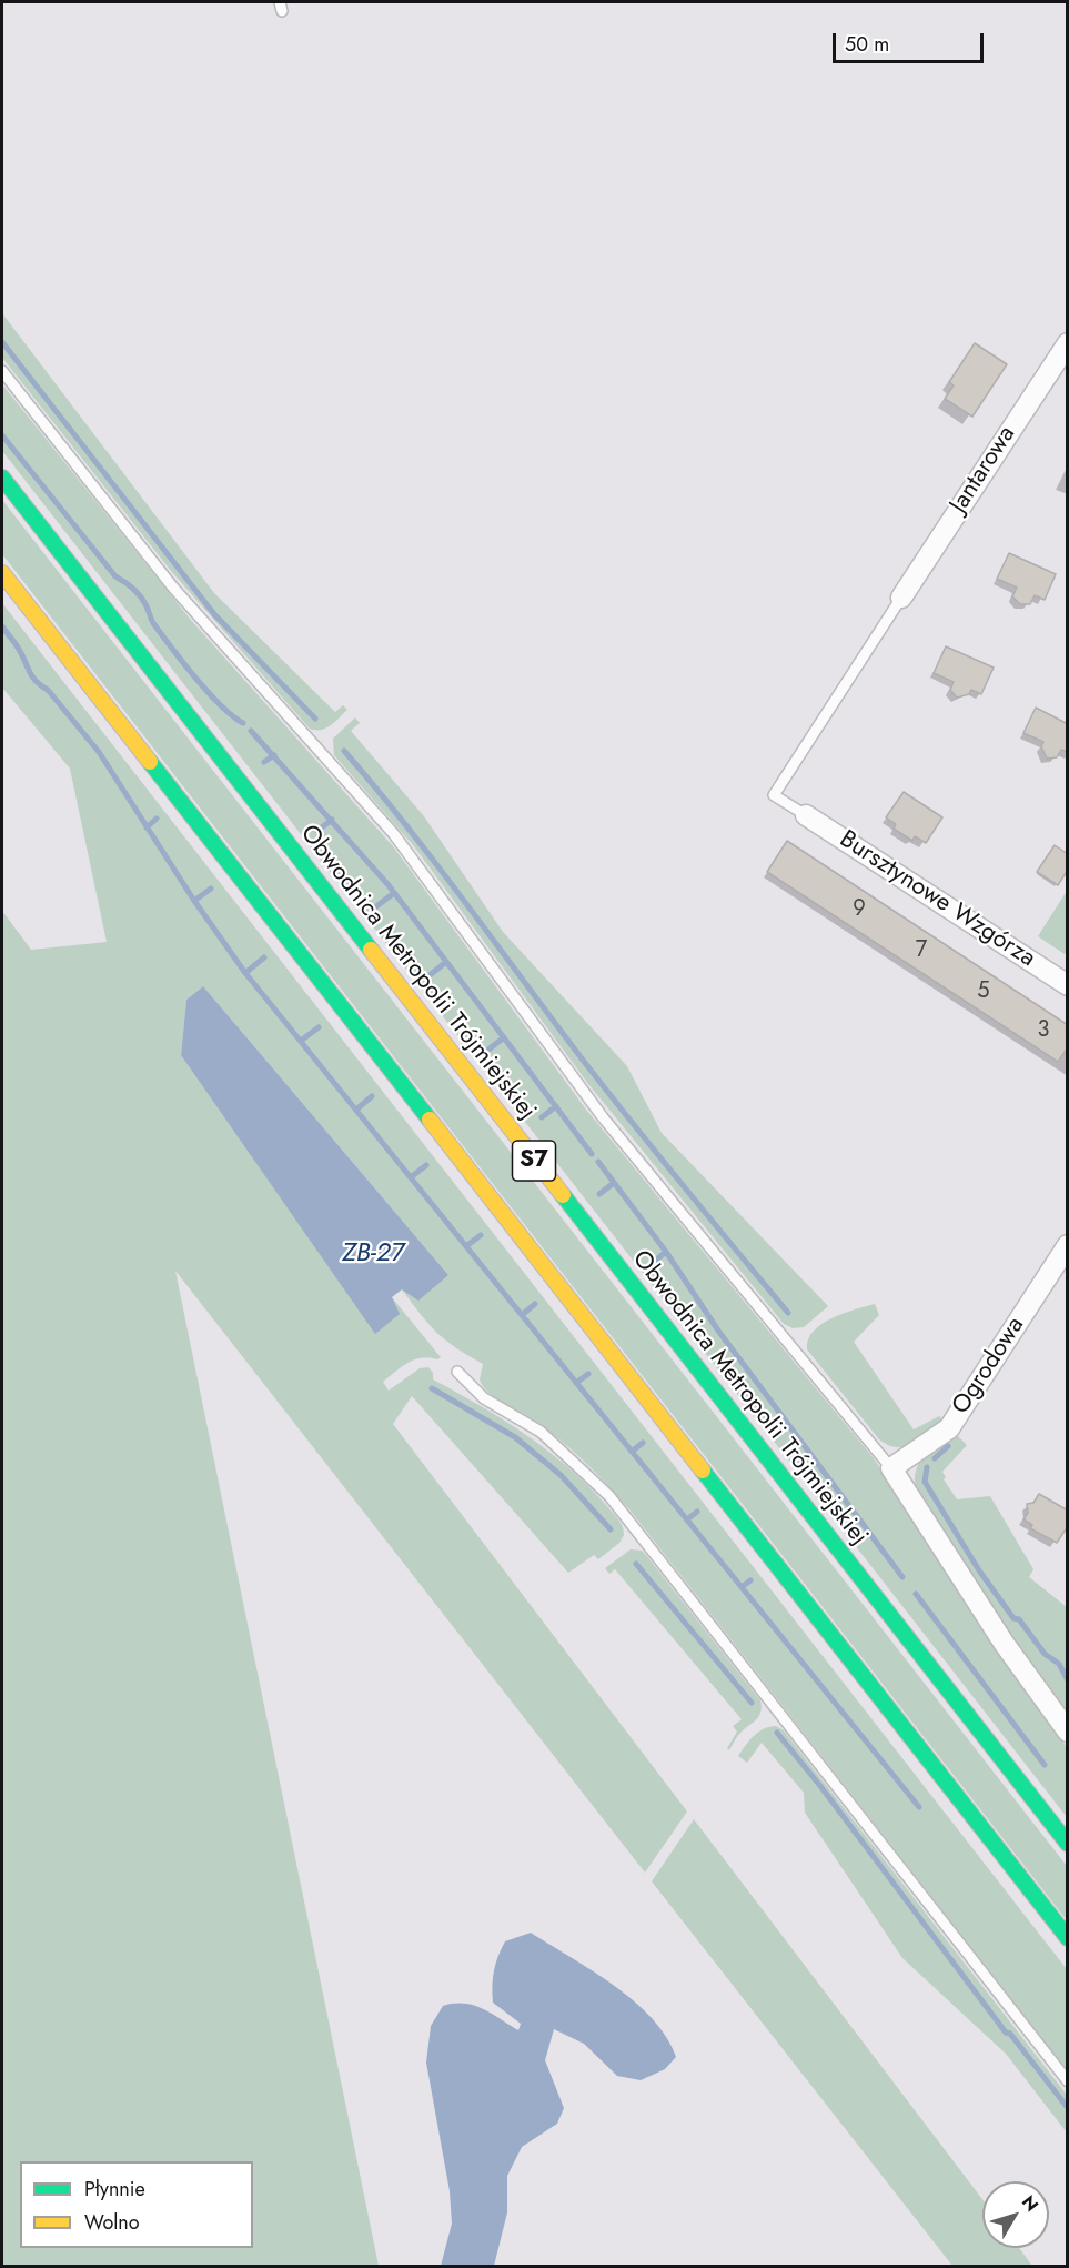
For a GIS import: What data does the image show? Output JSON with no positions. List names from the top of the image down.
{
  "streets": {
    "highway": ["Obwodnica Metropolii Trójmiejskiej", "S7"],
    "street": ["Jantarowa", "Bursztynowe Wzgórza", "Ogrodowa"]
  },
  "water": ["ZB-27"],
  "house_numbers": [
    "9",
    "7",
    "5",
    "3"
  ],
  "legend": ["Płynnie", "Wolno"],
  "scale_bar": "50 m",
  "north": "top right"
}
